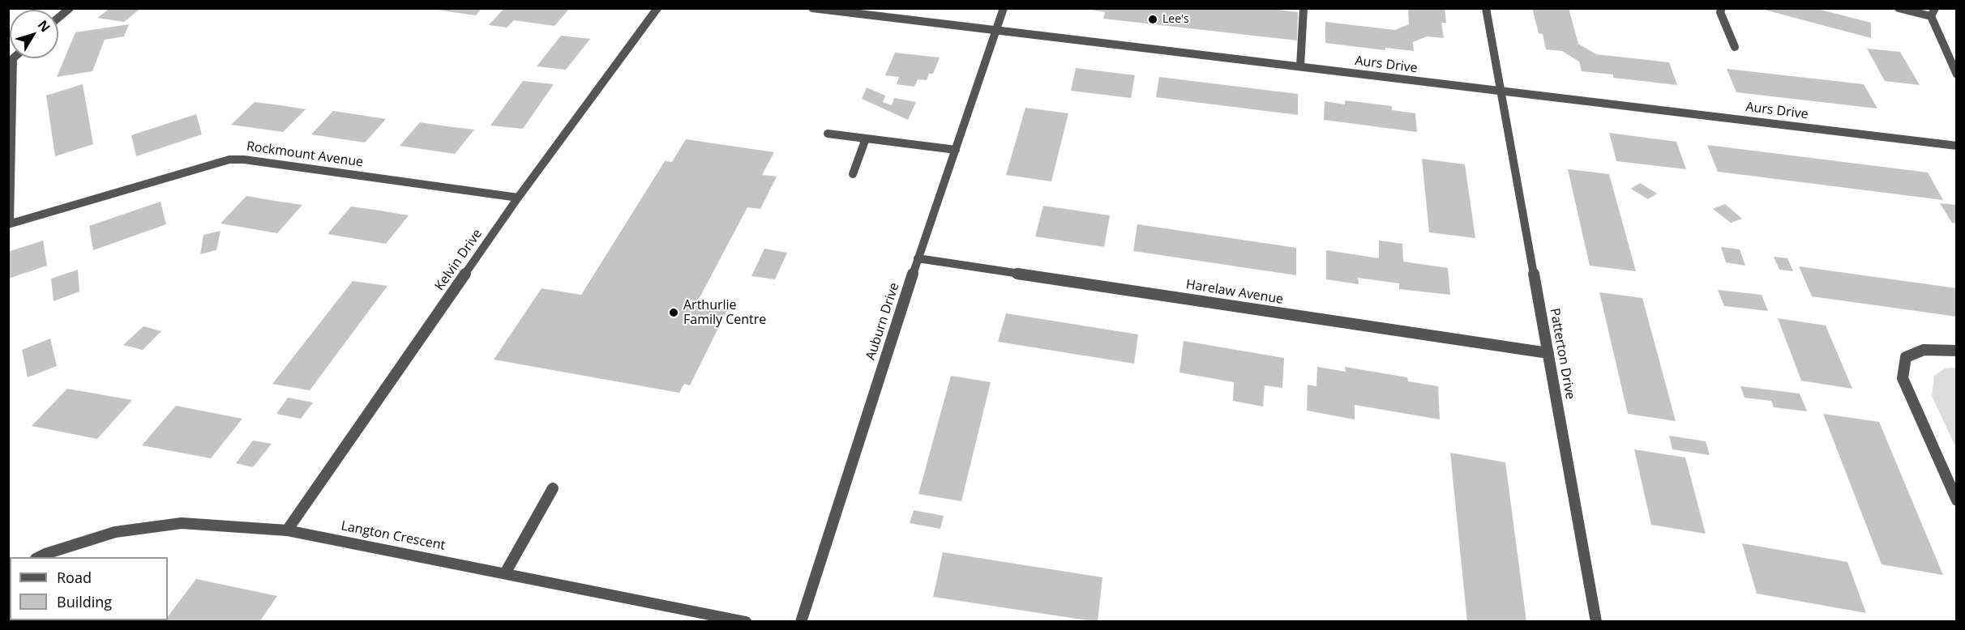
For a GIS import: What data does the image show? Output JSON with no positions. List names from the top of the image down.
{
  "streets": {
    "street": [
      "Aurs Drive",
      "Rockmount Avenue",
      "Kelvin Drive",
      "Harelaw Avenue",
      "Auburn Drive",
      "Patterton Drive",
      "Langton Crescent"
    ]
  },
  "crossings": [
    ["Aurs Drive", "Auburn Drive"],
    ["Aurs Drive", "Patterton Drive"],
    ["Rockmount Avenue", "Kelvin Drive"],
    ["Kelvin Drive", "Langton Crescent"],
    ["Harelaw Avenue", "Auburn Drive"],
    ["Harelaw Avenue", "Patterton Drive"]
  ],
  "places": ["Lee's", "Arthurlie Family Centre"],
  "legend": ["Road", "Building"],
  "north": "top right"
}
